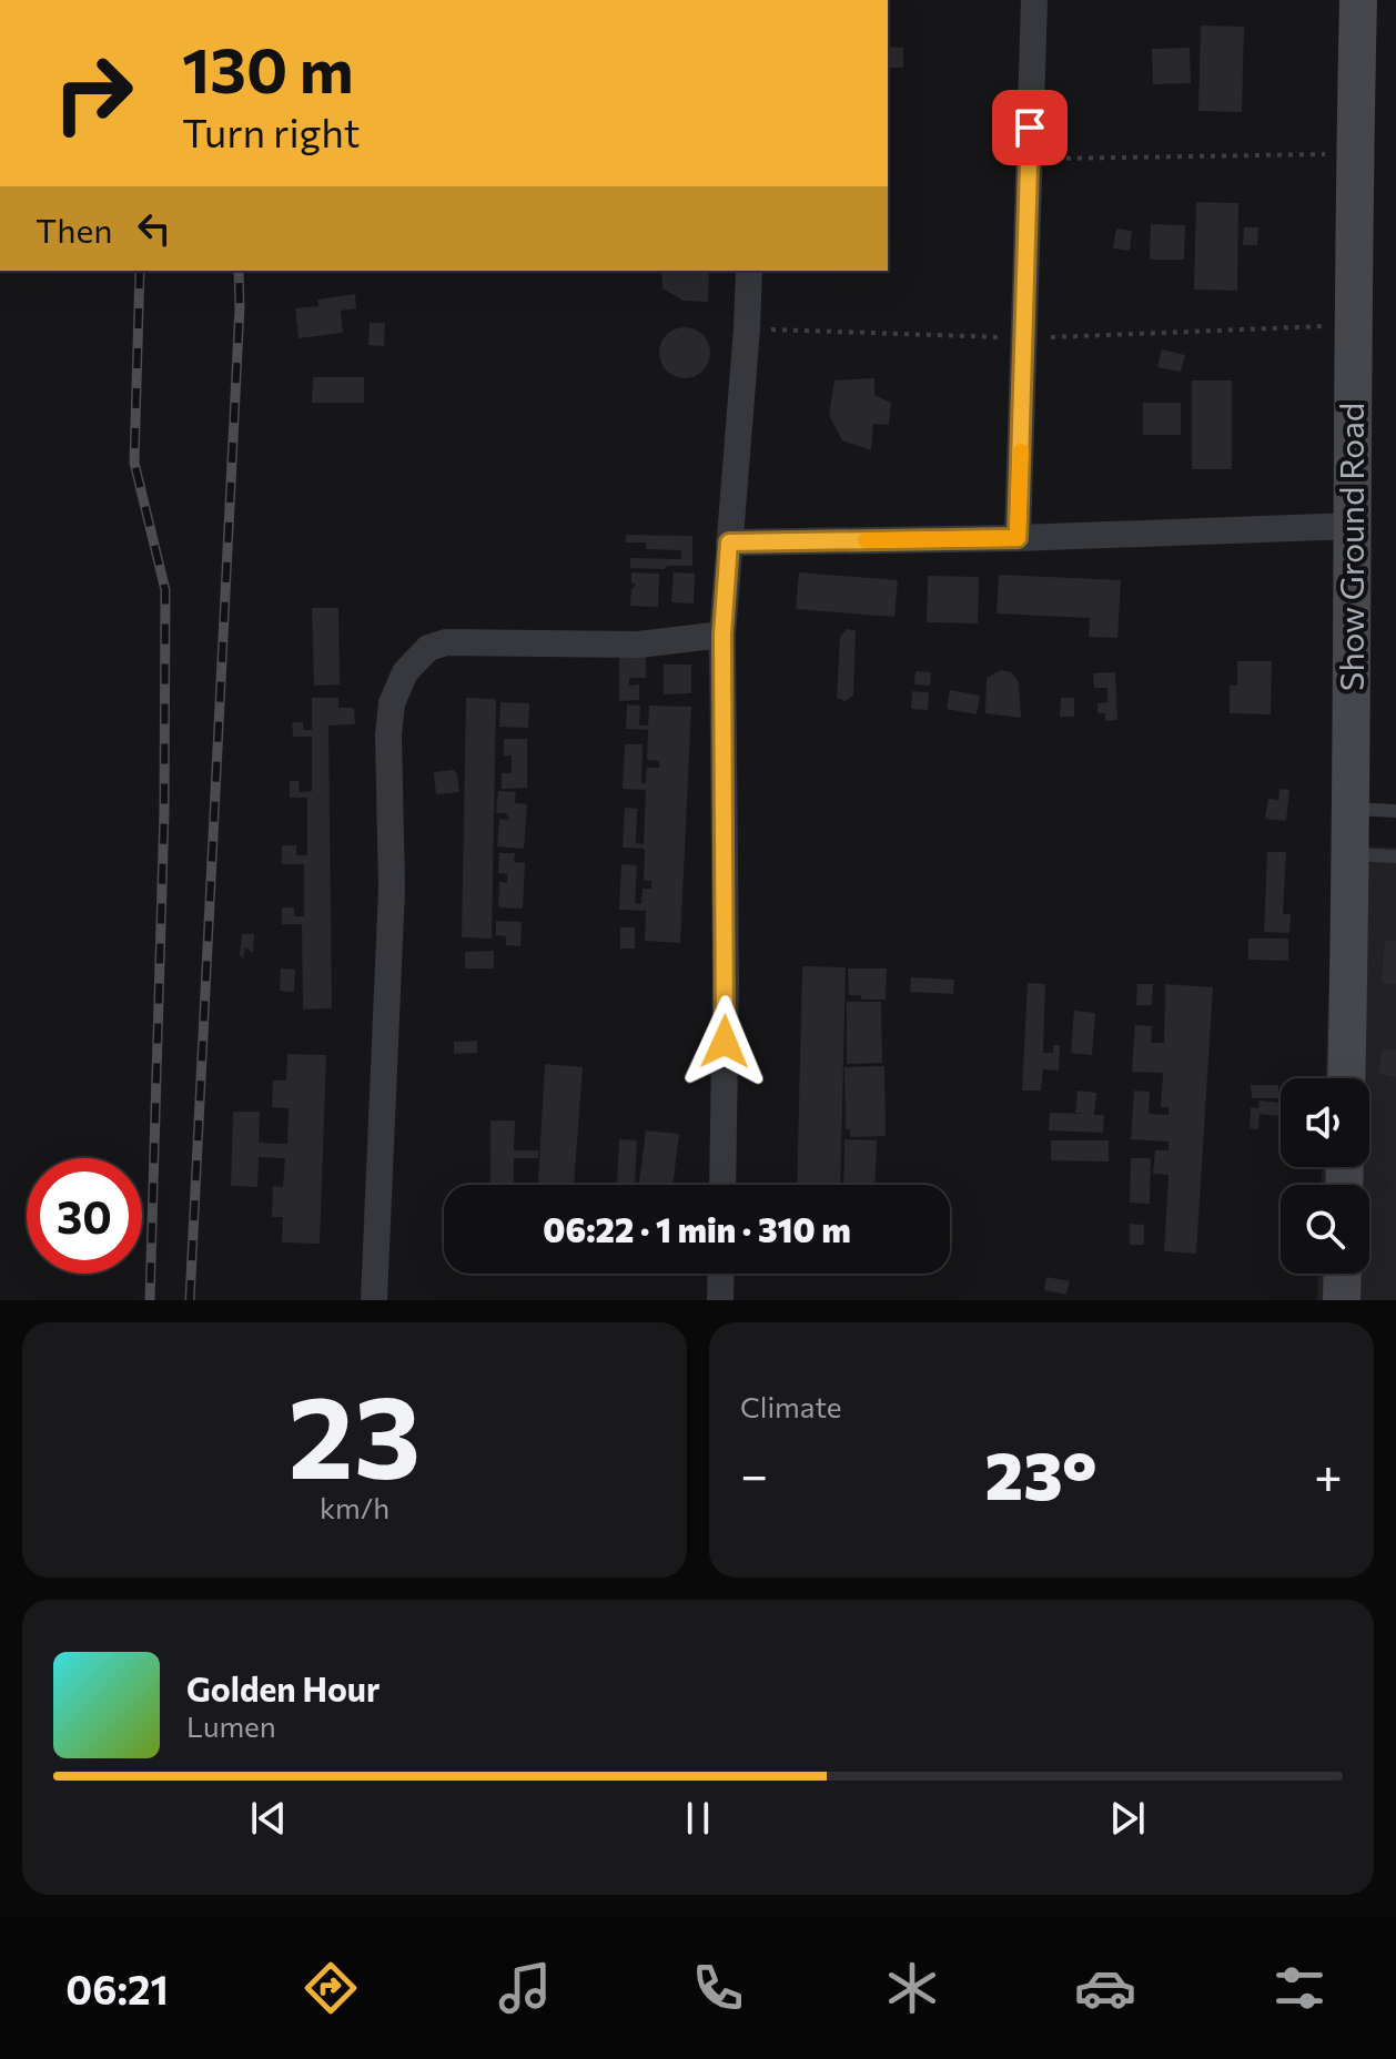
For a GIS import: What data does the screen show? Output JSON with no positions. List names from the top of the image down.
{
  "streets": {
    "main road": ["Show Ground Road"]
  },
  "page": {
    "turn": ["130 m", "Turn right"],
    "then": "Then",
    "limit": "30",
    "trip": "06:22 · 1 min · 310 m",
    "tile": [
      ["23", "km/h"],
      "Climate"
    ],
    "heat": ["−", "23°", "+"],
    "song": ["Golden Hour", "Lumen"],
    "tabs": "06:21"
  }
}
